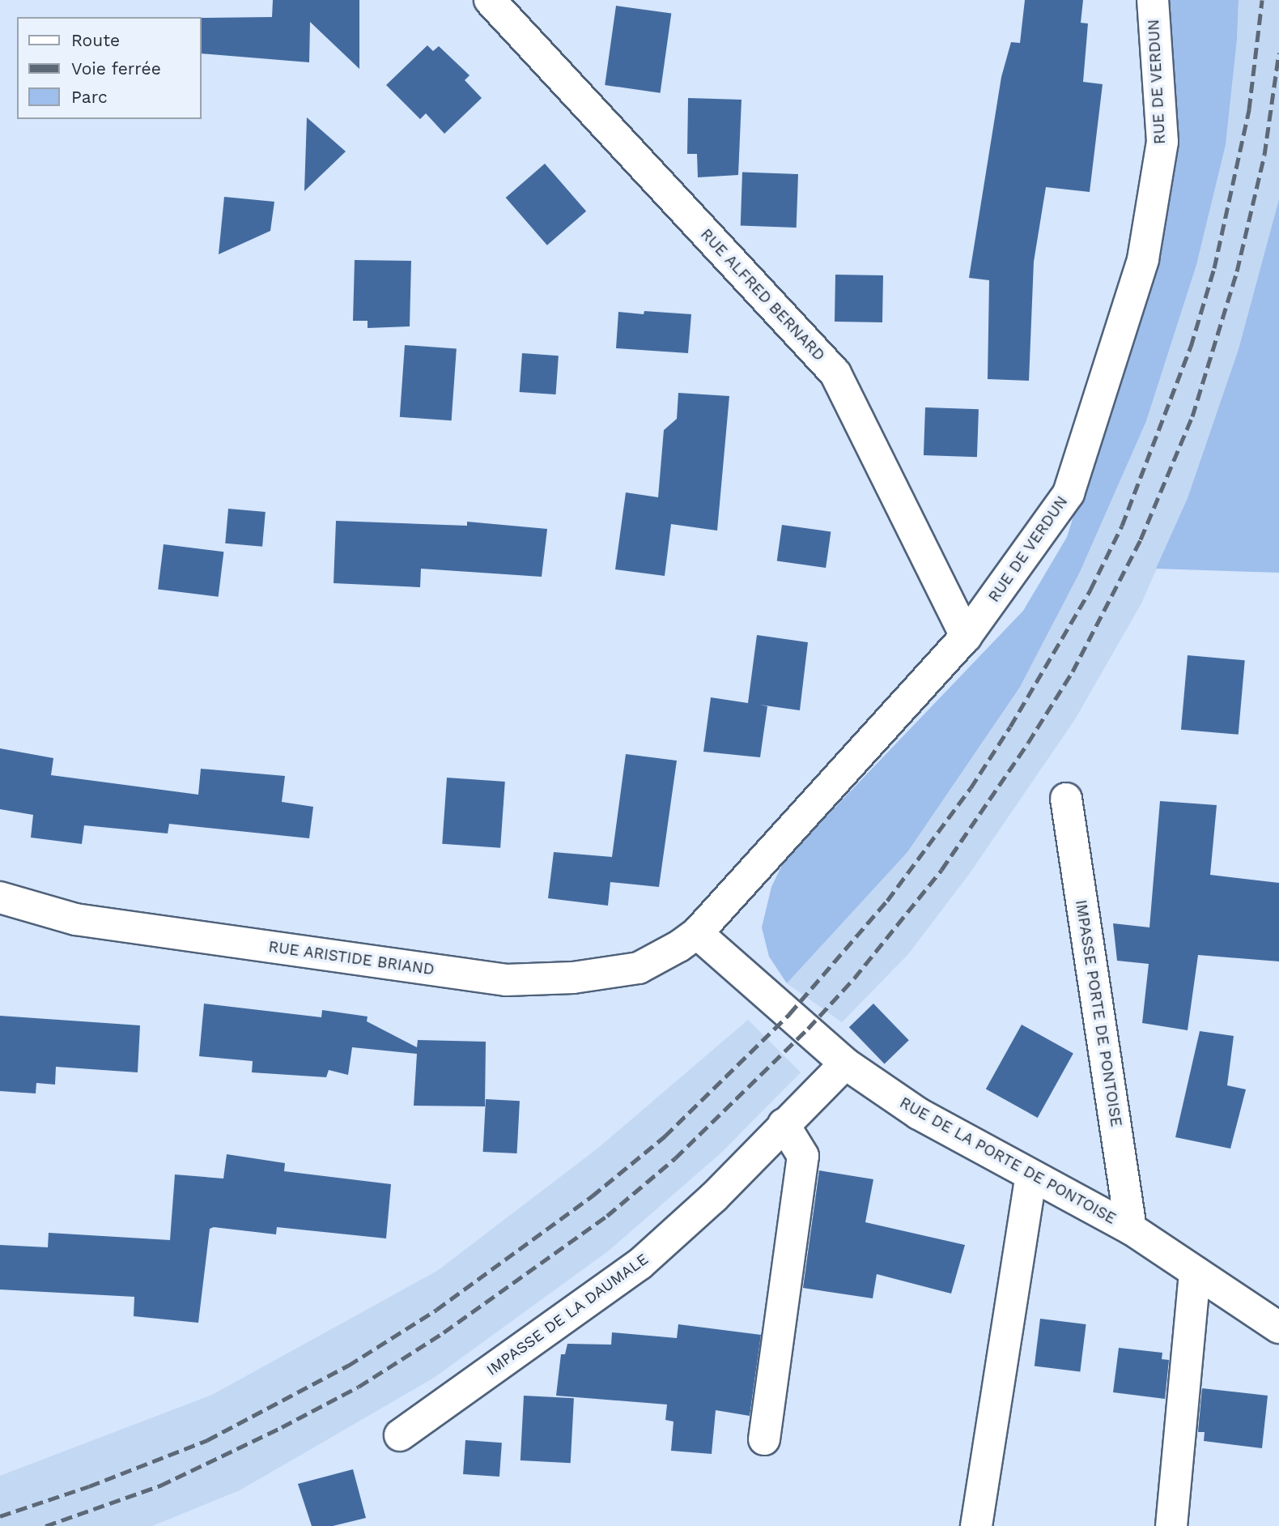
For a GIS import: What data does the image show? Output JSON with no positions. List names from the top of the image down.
{
  "streets": {
    "street": [
      "RUE DE VERDUN",
      "RUE ALFRED BERNARD",
      "RUE ARISTIDE BRIAND",
      "IMPASSE PORTE DE PONTOISE",
      "RUE DE LA PORTE DE PONTOISE",
      "IMPASSE DE LA DAUMALE"
    ]
  },
  "crossings": [
    ["RUE DE VERDUN", "RUE ALFRED BERNARD"],
    ["RUE DE VERDUN", "RUE ARISTIDE BRIAND"],
    ["RUE DE VERDUN", "RUE DE LA PORTE DE PONTOISE"],
    ["RUE ARISTIDE BRIAND", "RUE DE LA PORTE DE PONTOISE"],
    ["IMPASSE PORTE DE PONTOISE", "RUE DE LA PORTE DE PONTOISE"],
    ["RUE DE LA PORTE DE PONTOISE", "IMPASSE DE LA DAUMALE"]
  ],
  "legend": ["Route", "Voie ferrée", "Parc"]
}
